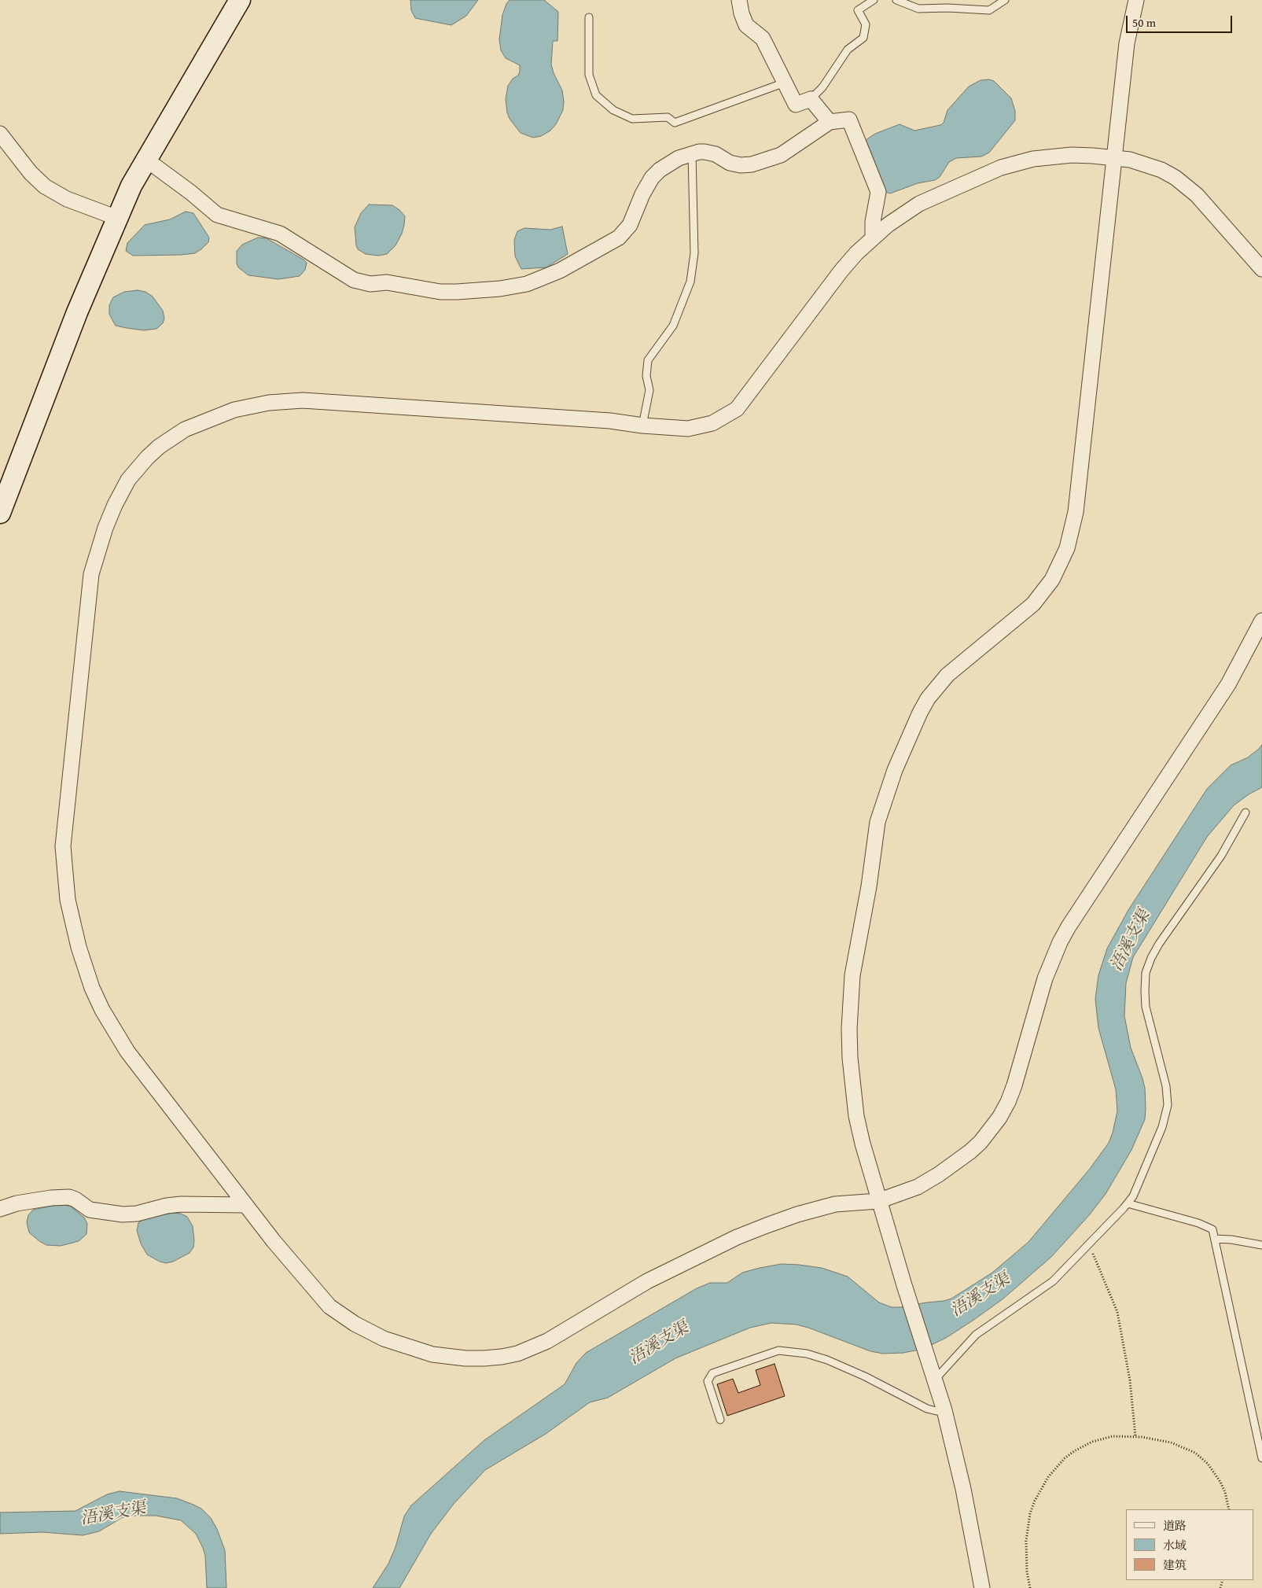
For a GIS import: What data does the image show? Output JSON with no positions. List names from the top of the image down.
{
  "water": ["浯溪支渠"],
  "legend": ["道路", "水域", "建筑"],
  "scale_bar": "50 m"
}
